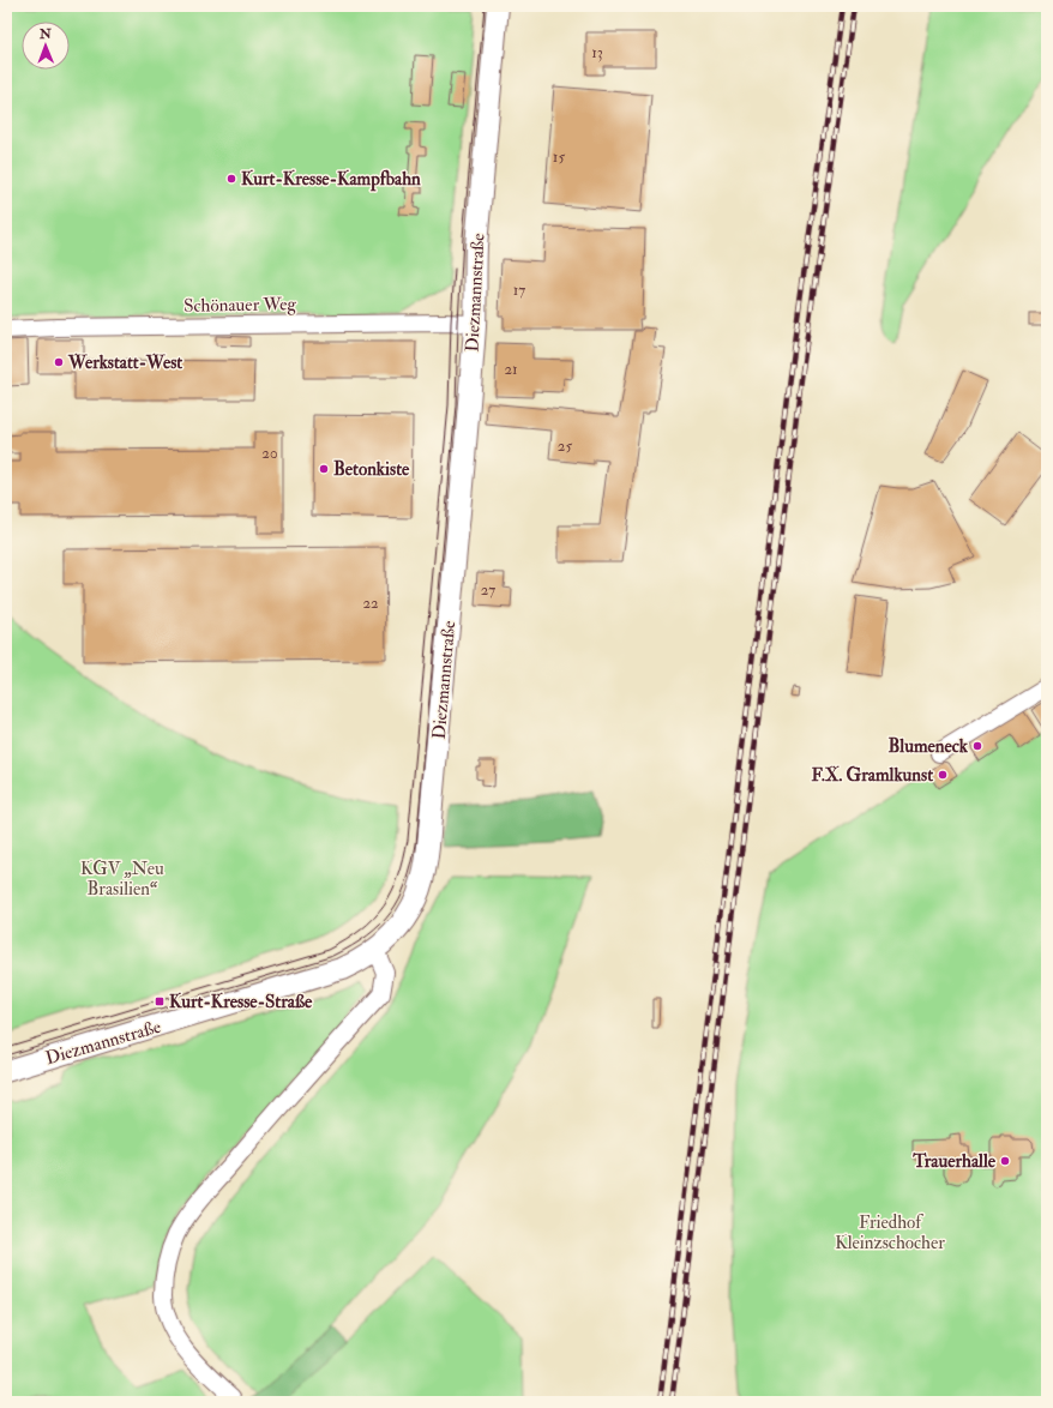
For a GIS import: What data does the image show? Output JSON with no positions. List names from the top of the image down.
{
  "streets": {
    "street": ["Diezmannstraße", "Schönauer Weg"]
  },
  "crossings": [
    ["Diezmannstraße", "Schönauer Weg"]
  ],
  "parks": ["KGV „Neu Brasilien“", "Friedhof Kleinzschocher"],
  "places": {
    "other": [
      "Kurt-Kresse-Kampfbahn",
      "Werkstatt-West",
      "Betonkiste",
      "Blumeneck",
      "F.X. Gramlkunst",
      "Trauerhalle"
    ],
    "transit": ["Kurt-Kresse-Straße"]
  },
  "house_numbers": [
    "13",
    "15",
    "17",
    "21",
    "25",
    "20",
    "27",
    "22"
  ],
  "north": "top"
}
